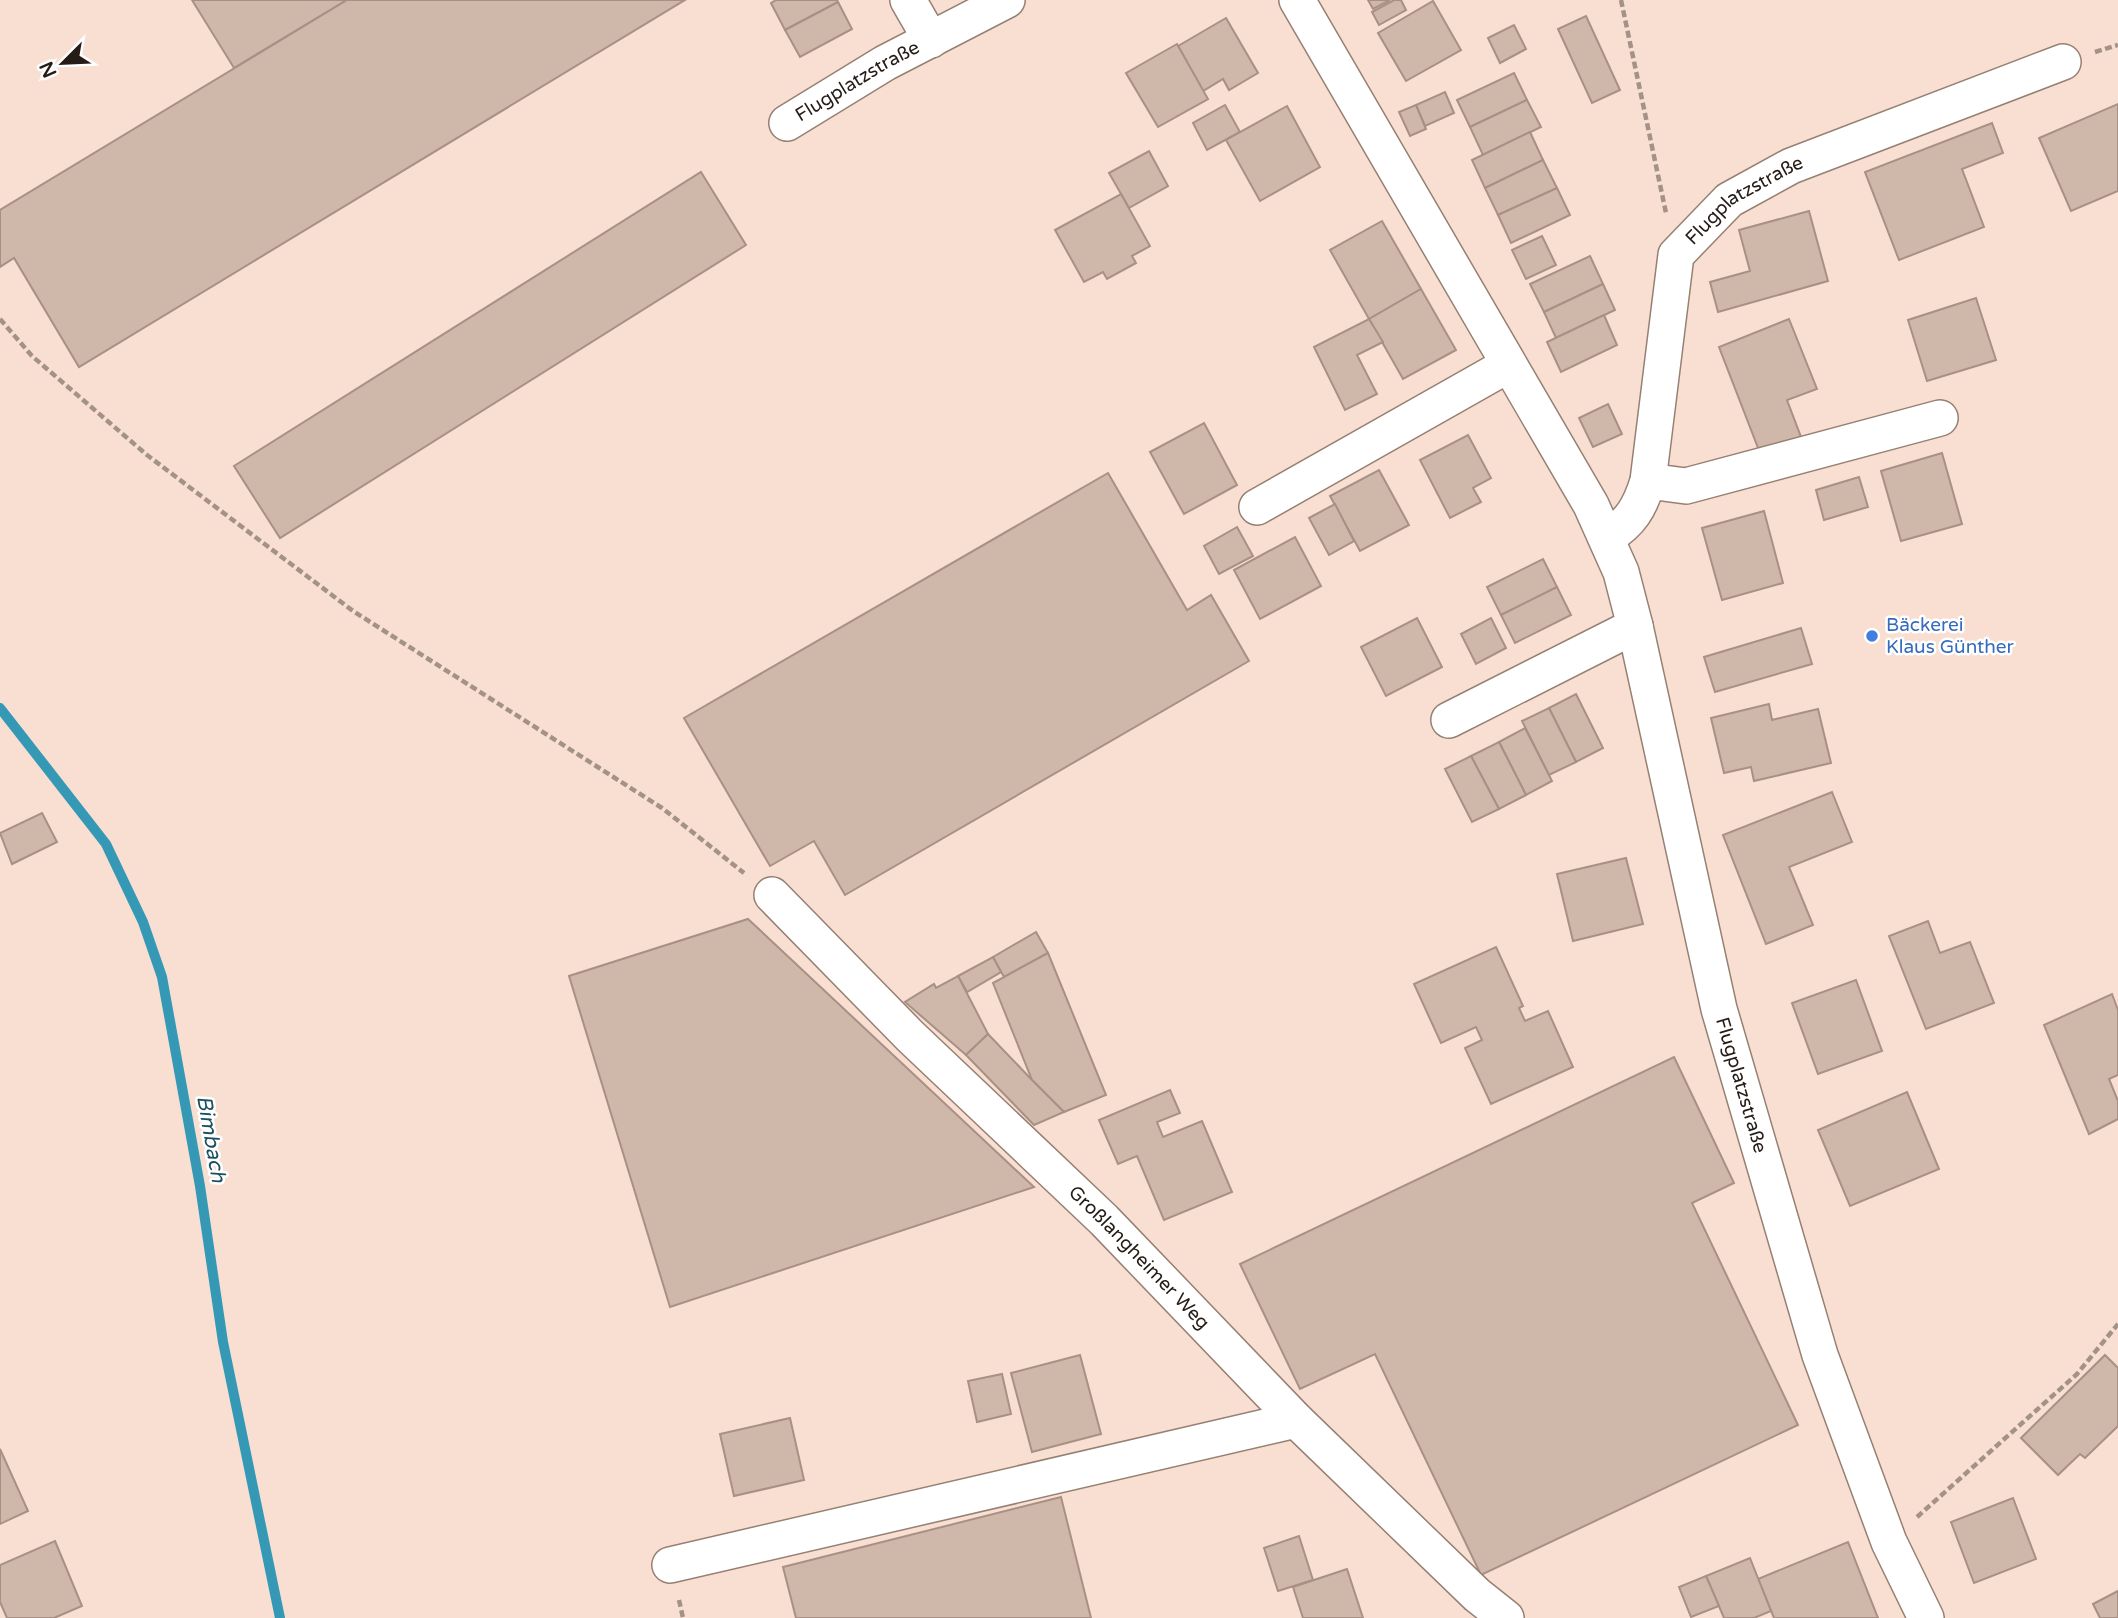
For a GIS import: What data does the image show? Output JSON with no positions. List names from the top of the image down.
{
  "streets": {
    "street": ["Flugplatzstraße", "Großlangheimer Weg"]
  },
  "water": ["Bimbach"],
  "places": ["Bäckerei Klaus Günther"],
  "north": "bottom left"
}
